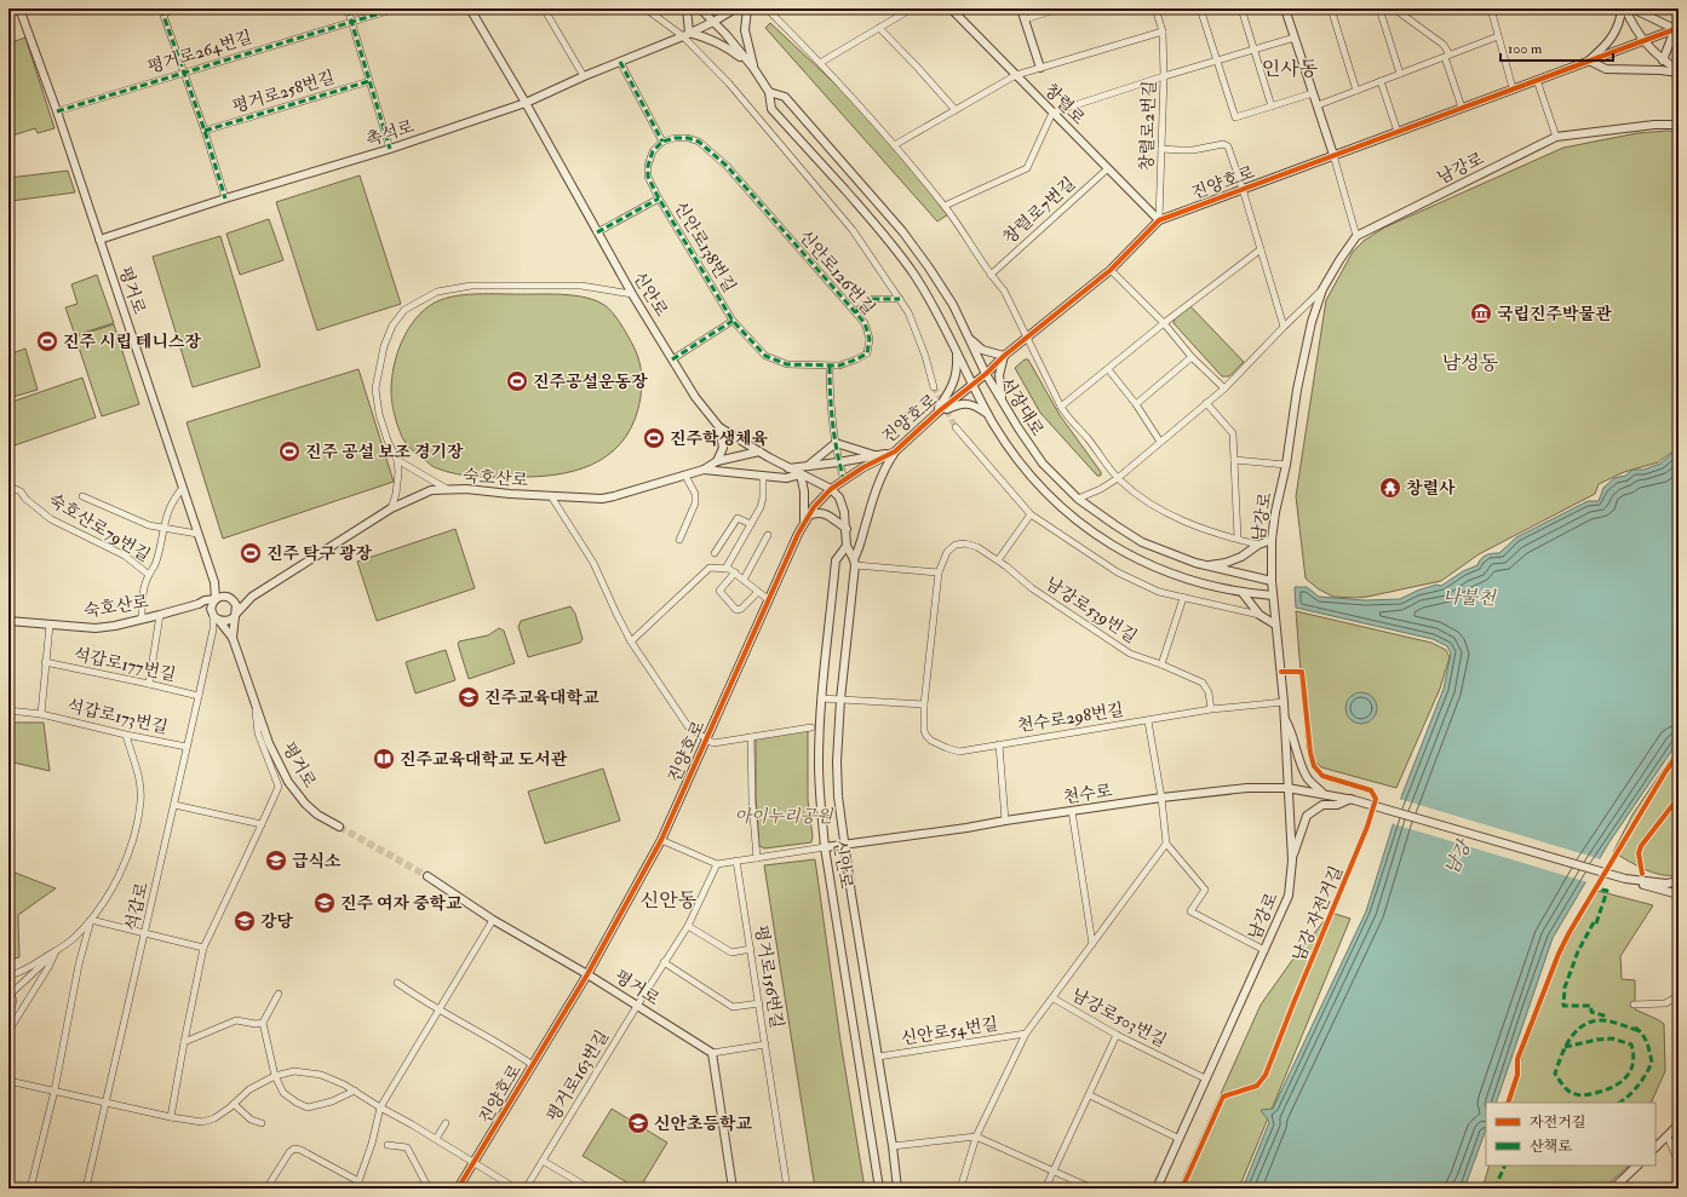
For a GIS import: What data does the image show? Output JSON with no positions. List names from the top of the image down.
{
  "streets": {
    "street": [
      "평거로264번길",
      "평거로258번길",
      "창렬로",
      "창렬로2번길",
      "촉석로",
      "남강로",
      "진양호로",
      "창렬로7번길",
      "신안로138번길",
      "신안로126번길",
      "평거로",
      "신안로",
      "서장대로",
      "숙호산로",
      "숙호산로79번길",
      "남강로539번길",
      "석갑로177번길",
      "석갑로173번길",
      "천수로298번길",
      "천수로",
      "석갑로",
      "평거로156번길",
      "남강로503번길",
      "신안로54번길",
      "평거로163번길"
    ],
    "cycle path": ["남강 자전거길"]
  },
  "crossings": [
    ["평거로264번길", "평거로"],
    ["창렬로", "창렬로2번길"],
    ["창렬로", "진양호로"],
    ["창렬로", "창렬로7번길"],
    ["창렬로2번길", "진양호로"],
    ["촉석로", "진양호로"],
    ["촉석로", "평거로"],
    ["촉석로", "신안로"],
    ["촉석로", "서장대로"],
    ["남강로", "서장대로"],
    ["남강로", "천수로"],
    ["남강로", "남강로503번길"],
    ["진양호로", "평거로"],
    ["진양호로", "신안로"],
    ["진양호로", "서장대로"],
    ["신안로138번길", "신안로126번길"],
    ["신안로138번길", "신안로"],
    ["평거로", "숙호산로"],
    ["평거로", "숙호산로79번길"],
    ["평거로", "석갑로"],
    ["평거로", "평거로156번길"],
    ["평거로", "평거로163번길"],
    ["신안로", "숙호산로"],
    ["신안로", "천수로"],
    ["신안로", "신안로54번길"],
    ["숙호산로", "숙호산로79번길"],
    ["숙호산로", "석갑로177번길"],
    ["숙호산로", "석갑로"],
    ["남강로539번길", "천수로298번길"],
    ["석갑로177번길", "석갑로"],
    ["석갑로173번길", "석갑로"],
    ["천수로298번길", "천수로"],
    ["천수로298번길", "남강로503번길"],
    ["남강로503번길", "신안로54번길"]
  ],
  "districts": ["인사동", "남성동", "신안동"],
  "water": ["나불천", "남강"],
  "parks": ["아이누리공원"],
  "places": {
    "museum": ["국립진주박물관"],
    "sports": [
      "진주 시립 테니스장",
      "진주공설운동장",
      "진주학생체육",
      "진주 공설 보조 경기장",
      "진주 탁구 광장"
    ],
    "temple": ["창렬사"],
    "school or university": [
      "진주교육대학교",
      "급식소",
      "진주 여자 중학교",
      "강당",
      "신안초등학교"
    ],
    "library": ["진주교육대학교 도서관"]
  },
  "legend": ["자전거길", "산책로"],
  "scale_bar": "100 m"
}
